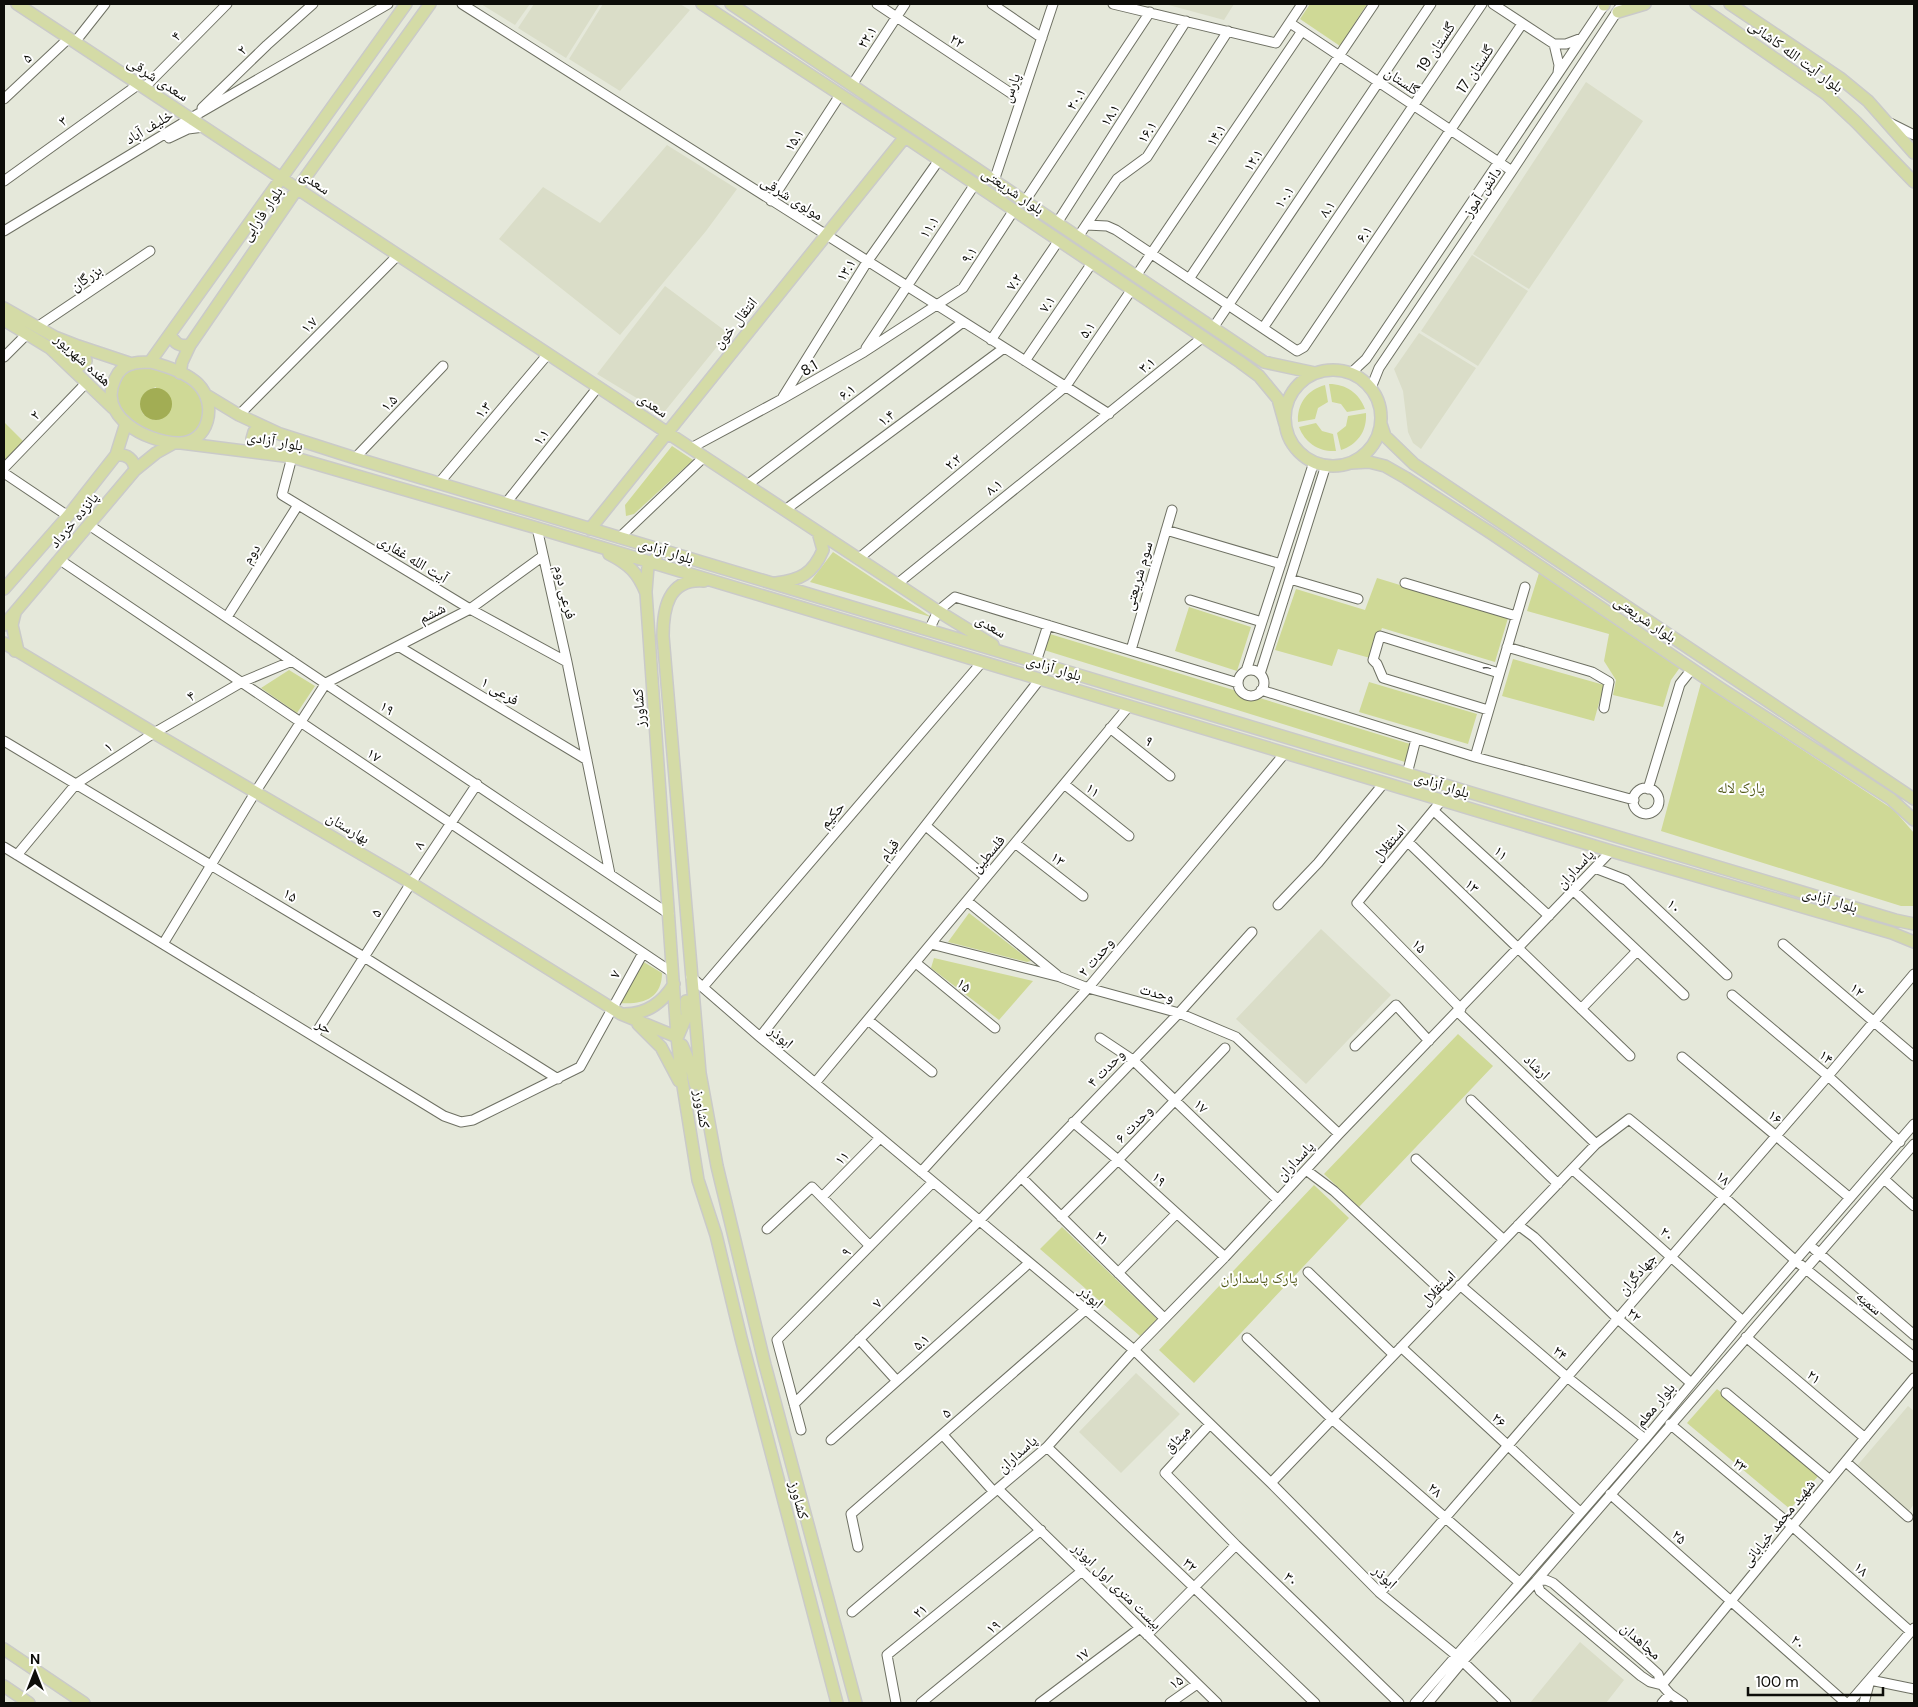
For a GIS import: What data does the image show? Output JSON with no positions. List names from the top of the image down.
{
  "streets": {
    "main road": [
      "بلوار آیت الله کاشانی",
      "سعدی شرقی",
      "سعدی",
      "بلوار شریعتی",
      "بلوار فارابی",
      "انتقال خون",
      "هفده شهریور",
      "بلوار آزادی",
      "پانزده خرداد",
      "کشاورز",
      "بهارستان"
    ],
    "street": [
      "۴",
      "۲۲.۱",
      "۲۲",
      "گلستان 19",
      "۲",
      "۵",
      "گلستان 17",
      "گلستان",
      "پارس",
      "۲۰.۱",
      "۱۸.۱",
      "۳",
      "خلیف آباد",
      "۱۶.۱",
      "۱۴.۱",
      "۱۵.۱",
      "۱۲.۱",
      "دانش آموز",
      "۱۰.۱",
      "مولوی شرقی",
      "۸.۱",
      "۱۱.۱",
      "۶.۱",
      "۹.۱",
      "۱۳.۱",
      "بزرگان",
      "۷.۲",
      "۷.۱",
      "۱.۷",
      "۵.۱",
      "۳.۱",
      "8.1",
      "۱.۵",
      "۱.۳",
      "۱.۴",
      "۱.۱",
      "۲.۲",
      "دوم",
      "آیت الله غفاری",
      "سوم شریعتی",
      "فرعی دوم",
      "ششم",
      "۱",
      "فرعی ۱",
      "۱۹",
      "۹",
      "۱۷",
      "۱۱",
      "حکیم",
      "استقلال",
      "۸",
      "قیام",
      "فلسطین",
      "۱۳",
      "پاسداران",
      "۱۵",
      "۱۰",
      "وحدت ۲",
      "۷",
      "۱۲",
      "وحدت",
      "حر",
      "ابوذر",
      "۱۴",
      "ارشاد",
      "وحدت ۴",
      "۱۶",
      "وحدت ۶",
      "۱۸",
      "۲۰",
      "۲۱",
      "جهادگران",
      "سمیه",
      "۲۴",
      "بلوار معلم",
      "۲۶",
      "میثاق",
      "۲۳",
      "۲۸",
      "شهید محمد خیابانی",
      "۲۵",
      "۳۲",
      "۳۰",
      "بیست متری اول ابوذر",
      "مجاهدان"
    ]
  },
  "crossings": [
    ["۴", "سعدی شرقی"],
    ["۴", "۳"],
    ["۴", "۱"],
    ["۴", "۱۹"],
    ["۴", "۱۷"],
    ["۴", "بهارستان"],
    ["۲۲.۱", "۲۲"],
    ["۲۲.۱", "بلوار شریعتی"],
    ["۲۲", "پارس"],
    ["۲۲", "استقلال"],
    ["۲۲", "جهادگران"],
    ["۲۲", "بلوار معلم"],
    ["گلستان 19", "گلستان"],
    ["گلستان 19", "۸.۱"],
    ["۲", "سعدی شرقی"],
    ["۲", "خلیف آباد"],
    ["۲", "هفده شهریور"],
    ["۵", "سعدی شرقی"],
    ["۵", "بهارستان"],
    ["۵", "۸"],
    ["۵", "۱۵"],
    ["۵", "حر"],
    ["۵", "ابوذر"],
    ["۵", "بیست متری اول ابوذر"],
    ["گلستان 17", "گلستان"],
    ["گلستان 17", "۶.۱"],
    ["سعدی شرقی", "۳"],
    ["سعدی شرقی", "خلیف آباد"],
    ["سعدی شرقی", "سعدی"],
    ["سعدی شرقی", "بلوار فارابی"],
    ["گلستان", "۱۴.۱"],
    ["گلستان", "۱۲.۱"],
    ["گلستان", "دانش آموز"],
    ["گلستان", "۱۰.۱"],
    ["گلستان", "۸.۱"],
    ["گلستان", "۶.۱"],
    ["پارس", "بلوار شریعتی"],
    ["۲۰.۱", "بلوار شریعتی"],
    ["۱۸.۱", "بلوار شریعتی"],
    ["۱۶.۱", "بلوار شریعتی"],
    ["۱۴.۱", "بلوار شریعتی"],
    ["۱۵.۱", "بلوار شریعتی"],
    ["۱۵.۱", "مولوی شرقی"],
    ["سعدی", "۸.۱"],
    ["سعدی", "بلوار فارابی"],
    ["سعدی", "۶.۱"],
    ["سعدی", "انتقال خون"],
    ["سعدی", "۱.۷"],
    ["سعدی", "8.1"],
    ["سعدی", "۱.۳"],
    ["سعدی", "۱.۴"],
    ["سعدی", "۱.۱"],
    ["سعدی", "بلوار آزادی"],
    ["سعدی", "۲.۲"],
    ["بلوار شریعتی", "دانش آموز"],
    ["بلوار شریعتی", "۱۰.۱"],
    ["بلوار شریعتی", "۱۱.۱"],
    ["بلوار شریعتی", "۹.۱"],
    ["بلوار شریعتی", "۱۳.۱"],
    ["بلوار شریعتی", "۷.۲"],
    ["بلوار شریعتی", "۷.۱"],
    ["بلوار شریعتی", "انتقال خون"],
    ["بلوار شریعتی", "۵.۱"],
    ["بلوار شریعتی", "۳.۱"],
    ["مولوی شرقی", "۸.۱"],
    ["مولوی شرقی", "۱۱.۱"],
    ["مولوی شرقی", "۶.۱"],
    ["مولوی شرقی", "۹.۱"],
    ["مولوی شرقی", "۱۳.۱"],
    ["مولوی شرقی", "۷.۲"],
    ["مولوی شرقی", "۷.۱"],
    ["مولوی شرقی", "انتقال خون"],
    ["مولوی شرقی", "۵.۱"],
    ["مولوی شرقی", "۳.۱"],
    ["مولوی شرقی", "8.1"],
    ["مولوی شرقی", "۱.۴"],
    ["مولوی شرقی", "۲.۲"],
    ["۸.۱", "۶.۱"],
    ["۸.۱", "۳.۱"],
    ["بلوار فارابی", "هفده شهریور"],
    ["بلوار فارابی", "بلوار آزادی"],
    ["بلوار فارابی", "پانزده خرداد"],
    ["۱۱.۱", "8.1"],
    ["۹.۱", "8.1"],
    ["۱۳.۱", "8.1"],
    ["بزرگان", "هفده شهریور"],
    ["انتقال خون", "بلوار آزادی"],
    ["۱.۷", "بلوار آزادی"],
    ["۵.۱", "۲.۲"],
    ["۵.۱", "ابوذر"],
    ["هفده شهریور", "بلوار آزادی"],
    ["هفده شهریور", "پانزده خرداد"],
    ["۱.۵", "بلوار آزادی"],
    ["۱.۳", "بلوار آزادی"],
    ["۱.۱", "بلوار آزادی"],
    ["بلوار آزادی", "پانزده خرداد"],
    ["بلوار آزادی", "آیت الله غفاری"],
    ["بلوار آزادی", "فرعی دوم"],
    ["بلوار آزادی", "کشاورز"],
    ["بلوار آزادی", "حکیم"],
    ["بلوار آزادی", "استقلال"],
    ["بلوار آزادی", "قیام"],
    ["بلوار آزادی", "فلسطین"],
    ["بلوار آزادی", "پاسداران"],
    ["بلوار آزادی", "وحدت ۲"],
    ["پانزده خرداد", "۱۹"],
    ["پانزده خرداد", "۱۷"],
    ["دوم", "آیت الله غفاری"],
    ["دوم", "۱۹"],
    ["آیت الله غفاری", "فرعی دوم"],
    ["آیت الله غفاری", "ششم"],
    ["فرعی دوم", "ششم"],
    ["فرعی دوم", "فرعی ۱"],
    ["فرعی دوم", "۱۹"],
    ["ششم", "فرعی ۱"],
    ["ششم", "۱۹"],
    ["۱", "بهارستان"],
    ["۱", "۱۵"],
    ["۱", "حر"],
    ["۱۹", "کشاورز"],
    ["۱۹", "۸"],
    ["۱۹", "پاسداران"],
    ["۱۹", "وحدت ۴"],
    ["۱۹", "وحدت ۶"],
    ["۱۹", "بیست متری اول ابوذر"],
    ["کشاورز", "۱۷"],
    ["کشاورز", "بهارستان"],
    ["کشاورز", "ابوذر"],
    ["۹", "فلسطین"],
    ["۹", "۷"],
    ["۹", "ابوذر"],
    ["۱۷", "۸"],
    ["۱۷", "پاسداران"],
    ["۱۷", "۷"],
    ["۱۷", "وحدت ۴"],
    ["۱۷", "وحدت ۶"],
    ["۱۷", "بیست متری اول ابوذر"],
    ["۱۱", "استقلال"],
    ["۱۱", "فلسطین"],
    ["۱۱", "پاسداران"],
    ["۱۱", "ابوذر"],
    ["حکیم", "ابوذر"],
    ["بهارستان", "۸"],
    ["بهارستان", "۷"],
    ["بهارستان", "حر"],
    ["استقلال", "۱۳"],
    ["استقلال", "۱۵"],
    ["استقلال", "ابوذر"],
    ["استقلال", "ارشاد"],
    ["استقلال", "۱۸"],
    ["استقلال", "۲۰"],
    ["استقلال", "۲۴"],
    ["استقلال", "۲۶"],
    ["استقلال", "۲۸"],
    ["قیام", "ابوذر"],
    ["فلسطین", "۱۳"],
    ["فلسطین", "۱۵"],
    ["فلسطین", "وحدت"],
    ["فلسطین", "ابوذر"],
    ["۱۳", "پاسداران"],
    ["پاسداران", "۱۵"],
    ["پاسداران", "۱۰"],
    ["پاسداران", "وحدت"],
    ["پاسداران", "ابوذر"],
    ["پاسداران", "ارشاد"],
    ["پاسداران", "۲۱"],
    ["پاسداران", "۳۲"],
    ["پاسداران", "بیست متری اول ابوذر"],
    ["۱۵", "حر"],
    ["۱۵", "ارشاد"],
    ["۱۵", "بیست متری اول ابوذر"],
    ["وحدت ۲", "وحدت"],
    ["وحدت ۲", "ابوذر"],
    ["۷", "حر"],
    ["۷", "ابوذر"],
    ["۷", "وحدت ۴"],
    ["۱۲", "جهادگران"],
    ["وحدت", "وحدت ۴"],
    ["ابوذر", "وحدت ۴"],
    ["ابوذر", "جهادگران"],
    ["ابوذر", "بلوار معلم"],
    ["ابوذر", "میثاق"],
    ["۱۴", "جهادگران"],
    ["۱۴", "بلوار معلم"],
    ["وحدت ۴", "۲۱"],
    ["۱۶", "جهادگران"],
    ["۱۶", "بلوار معلم"],
    ["وحدت ۶", "۲۱"],
    ["۱۸", "جهادگران"],
    ["۱۸", "سمیه"],
    ["۱۸", "بلوار معلم"],
    ["۱۸", "۲۳"],
    ["۱۸", "شهید محمد خیابانی"],
    ["۲۰", "جهادگران"],
    ["۲۰", "بلوار معلم"],
    ["۲۰", "شهید محمد خیابانی"],
    ["۲۰", "۲۵"],
    ["۲۱", "بلوار معلم"],
    ["۲۱", "شهید محمد خیابانی"],
    ["۲۱", "بیست متری اول ابوذر"],
    ["جهادگران", "۲۴"],
    ["جهادگران", "۲۶"],
    ["جهادگران", "۲۸"],
    ["سمیه", "بلوار معلم"],
    ["۲۴", "بلوار معلم"],
    ["بلوار معلم", "۲۶"],
    ["بلوار معلم", "۲۳"],
    ["بلوار معلم", "۲۸"],
    ["بلوار معلم", "۲۵"],
    ["بلوار معلم", "مجاهدان"],
    ["میثاق", "۳۰"],
    ["۲۳", "شهید محمد خیابانی"],
    ["شهید محمد خیابانی", "۲۵"],
    ["شهید محمد خیابانی", "مجاهدان"]
  ],
  "parks": ["پارک لاله", "پارک پاسداران"],
  "scale_bar": "100 m",
  "north": "top"
}
